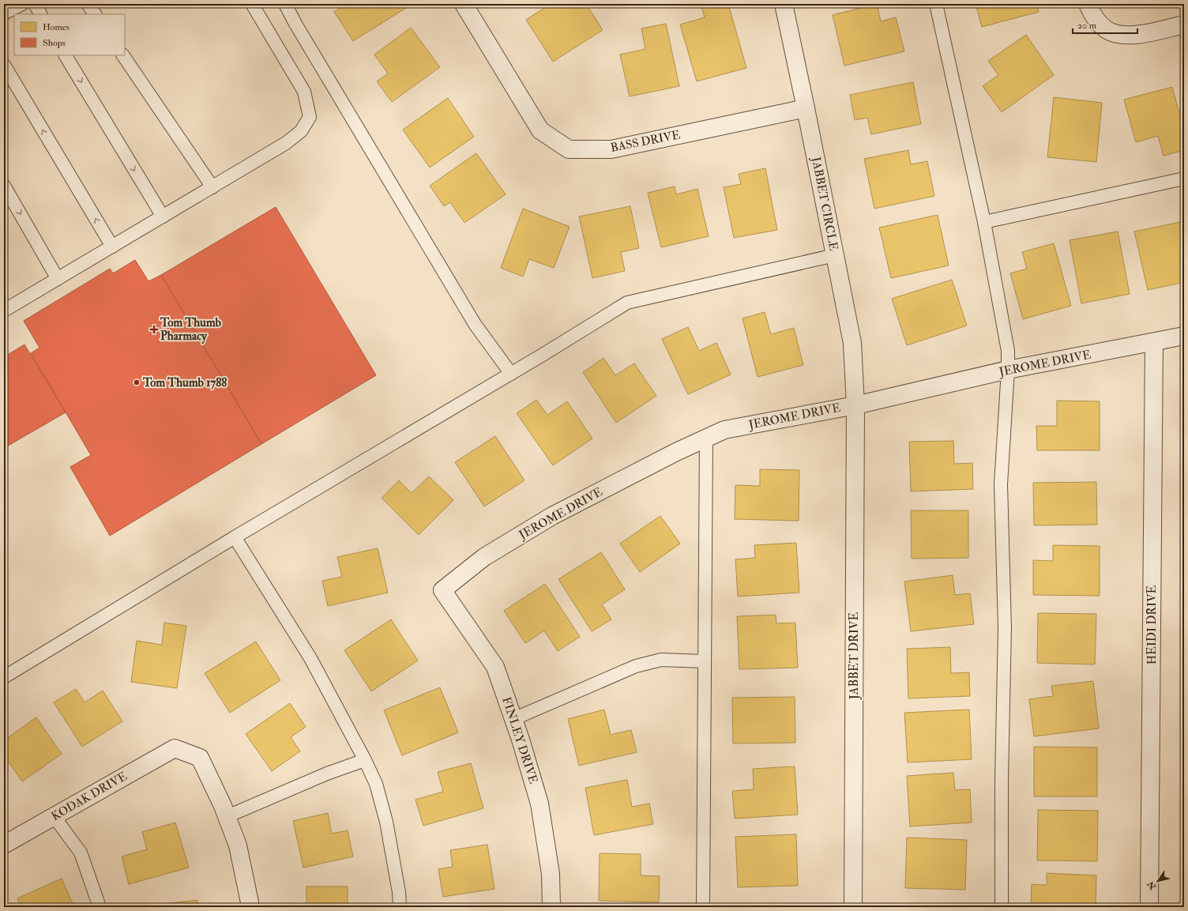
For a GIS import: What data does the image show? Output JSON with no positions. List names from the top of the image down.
{
  "streets": {
    "street": [
      "BASS DRIVE",
      "JABBET CIRCLE",
      "JEROME DRIVE",
      "HEIDI DRIVE",
      "JABBET DRIVE",
      "FINLEY DRIVE",
      "KODAK DRIVE"
    ]
  },
  "crossings": [
    ["BASS DRIVE", "JABBET CIRCLE"],
    ["JABBET CIRCLE", "JEROME DRIVE"],
    ["JABBET CIRCLE", "JABBET DRIVE"],
    ["JEROME DRIVE", "HEIDI DRIVE"],
    ["JEROME DRIVE", "JABBET DRIVE"],
    ["JEROME DRIVE", "FINLEY DRIVE"]
  ],
  "places": {
    "health": ["Tom Thumb Pharmacy"],
    "other": ["Tom Thumb 1788"]
  },
  "legend": ["Homes", "Shops"],
  "scale_bar": "20 m",
  "north": "bottom left"
}
